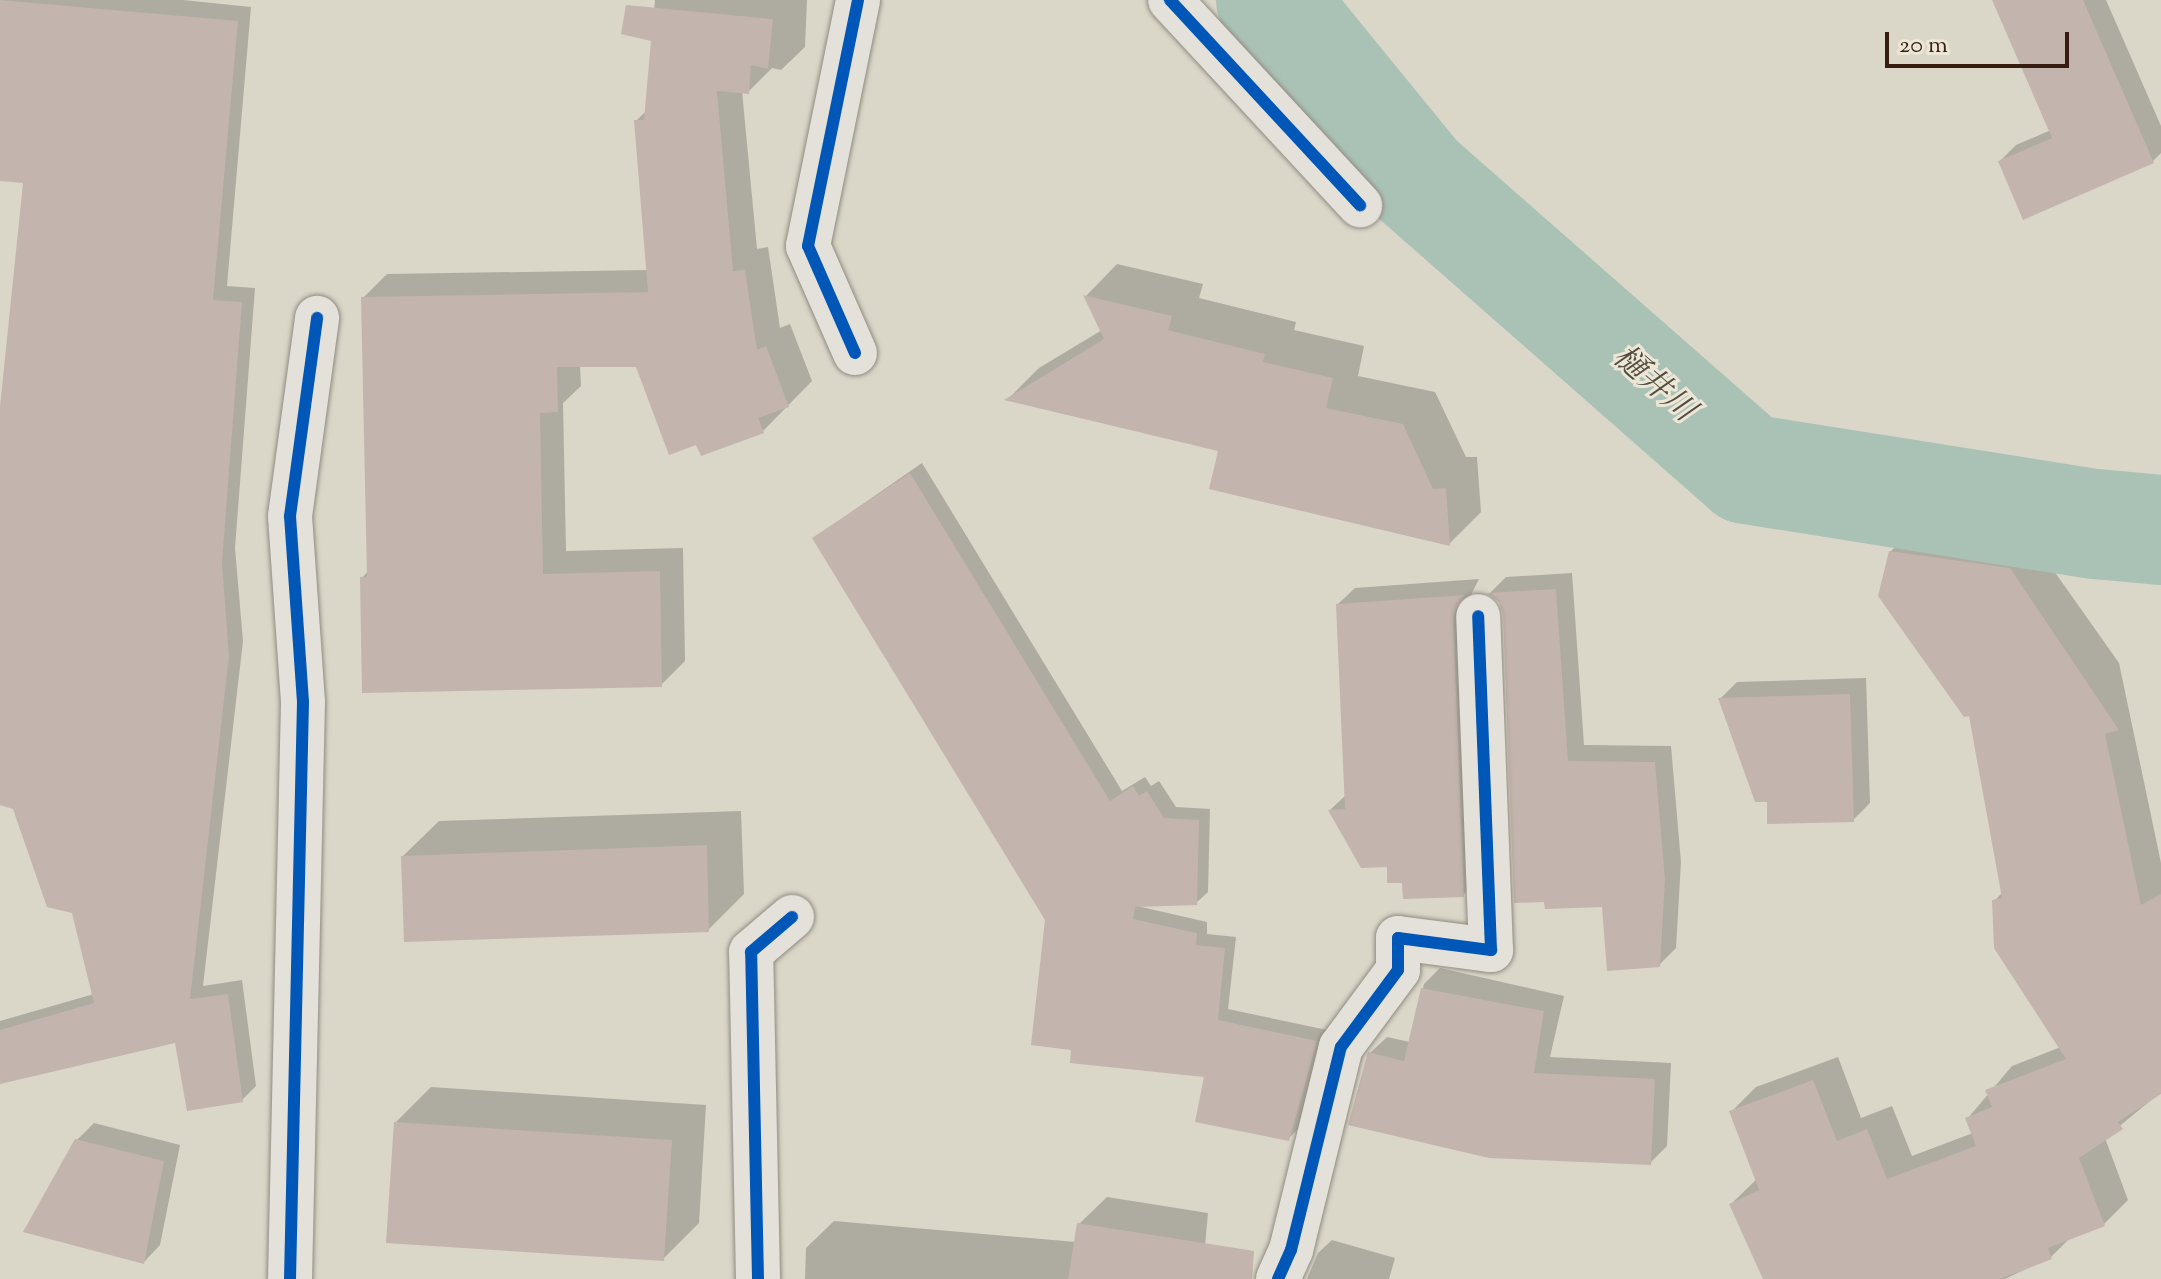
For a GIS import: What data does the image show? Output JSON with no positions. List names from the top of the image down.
{
  "water": ["樋井川"],
  "scale_bar": "20 m"
}
